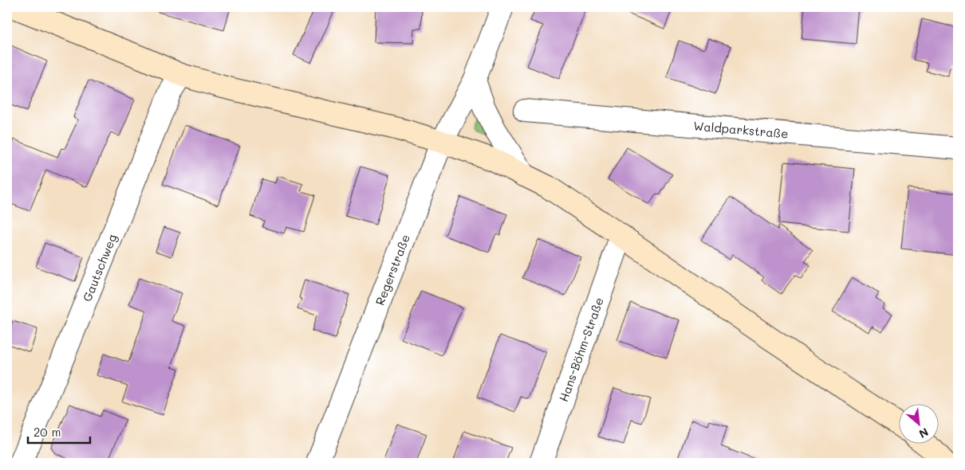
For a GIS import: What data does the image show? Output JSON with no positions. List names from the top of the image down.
{
  "streets": {
    "street": [
      "Waldparkstraße",
      "Gautschweg",
      "Regerstraße",
      "Hans-Böhm-Straße"
    ]
  },
  "scale_bar": "20 m",
  "north": "bottom right"
}
